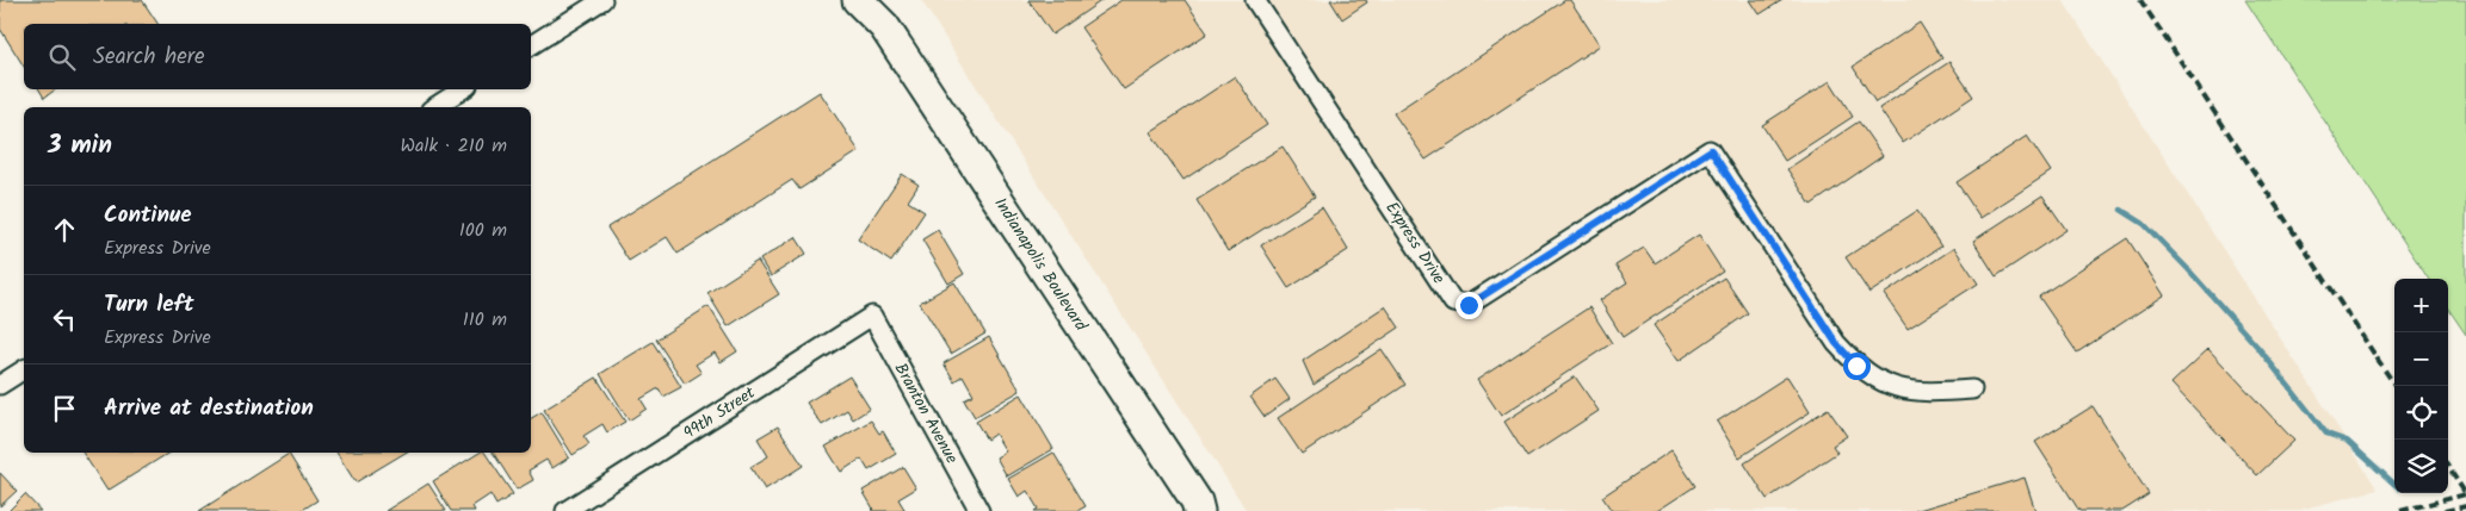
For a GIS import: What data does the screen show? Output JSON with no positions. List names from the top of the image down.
{
  "streets": {
    "highway": ["Indianapolis Boulevard"],
    "street": ["Express Drive", "99th Street", "Branton Avenue"]
  },
  "crossings": [
    ["99th Street", "Branton Avenue"]
  ],
  "page": {
    "search": "Search here",
    "heading": ["3 min", "Walk · 210 m"],
    "list": [
      ["Continue", "Express Drive", "100 m"],
      ["Turn left", "Express Drive", "110 m"],
      "Arrive at destination"
    ],
    "map_buttons": ["+", "−"]
  }
}
